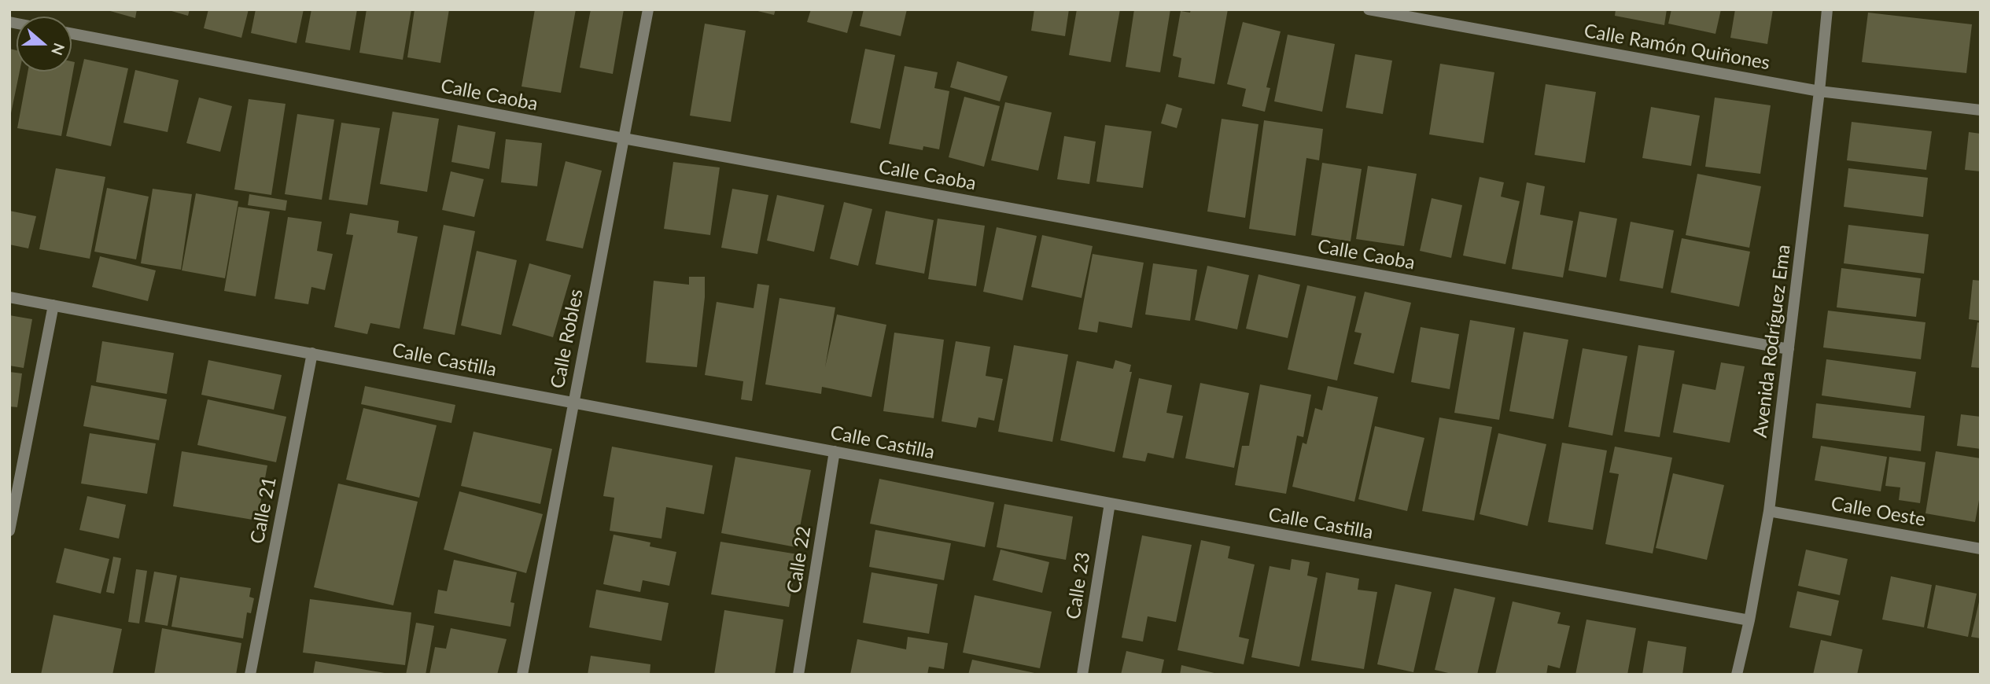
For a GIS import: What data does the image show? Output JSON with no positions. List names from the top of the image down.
{
  "streets": {
    "street": [
      "Calle Ramón Quiñones",
      "Calle Caoba",
      "Calle Robles",
      "Avenida Rodríguez Ema",
      "Calle Castilla",
      "Calle 21",
      "Calle Oeste",
      "Calle 22",
      "Calle 23"
    ]
  },
  "crossings": [
    ["Calle Ramón Quiñones", "Avenida Rodríguez Ema"],
    ["Calle Caoba", "Calle Robles"],
    ["Calle Caoba", "Avenida Rodríguez Ema"],
    ["Calle Robles", "Calle Castilla"],
    ["Avenida Rodríguez Ema", "Calle Castilla"],
    ["Avenida Rodríguez Ema", "Calle Oeste"],
    ["Calle Castilla", "Calle 21"],
    ["Calle Castilla", "Calle 22"],
    ["Calle Castilla", "Calle 23"]
  ],
  "north": "right"
}
